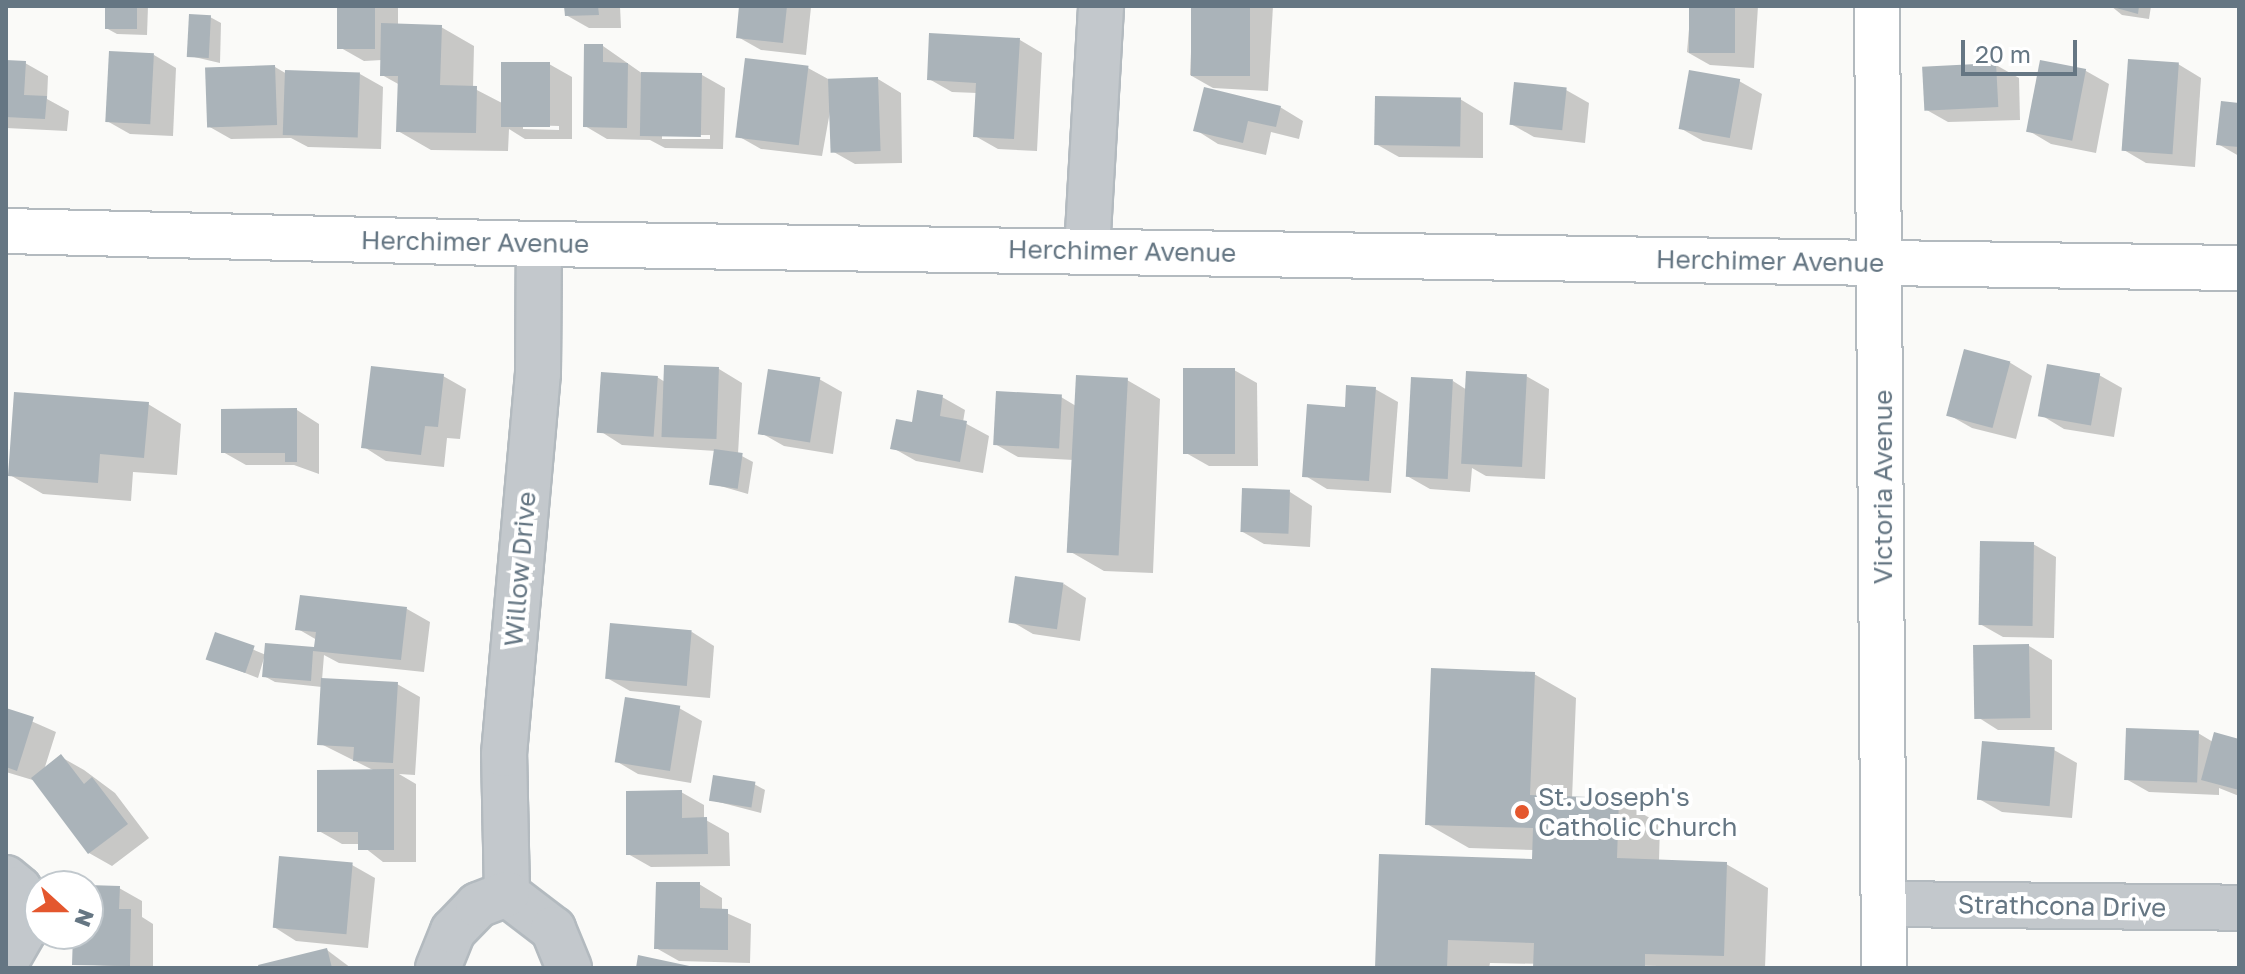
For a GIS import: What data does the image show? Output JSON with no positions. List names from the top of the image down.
{
  "streets": {
    "street": [
      "Herchimer Avenue",
      "Victoria Avenue",
      "Willow Drive",
      "Strathcona Drive"
    ]
  },
  "crossings": [
    ["Herchimer Avenue", "Victoria Avenue"],
    ["Herchimer Avenue", "Willow Drive"],
    ["Victoria Avenue", "Strathcona Drive"]
  ],
  "places": ["St. Joseph's Catholic Church"],
  "scale_bar": "20 m",
  "north": "right"
}
